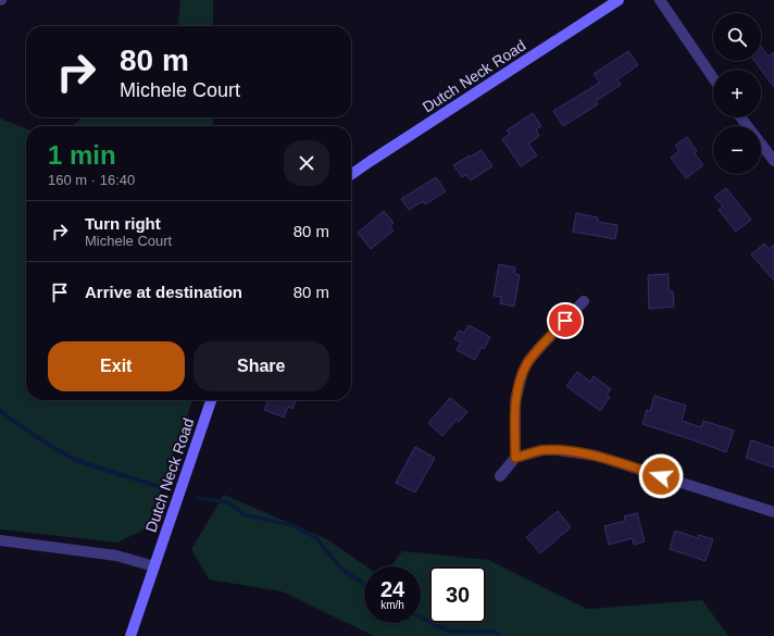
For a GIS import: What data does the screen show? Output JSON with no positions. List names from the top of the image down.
{
  "streets": {
    "street": ["Dutch Neck Road"]
  },
  "page": {
    "map_buttons": ["+", "−"],
    "turn": ["80 m", "Michele Court"],
    "heading": ["1 min", "160 m · 16:40"],
    "list": [
      {
        "name": "Turn right",
        "note": "Michele Court",
        "value": "80 m"
      },
      {
        "name": "Arrive at destination",
        "value": "80 m"
      }
    ],
    "buttons": ["Exit", "Share"],
    "speed": "24 km/h",
    "limit": "30"
  }
}
